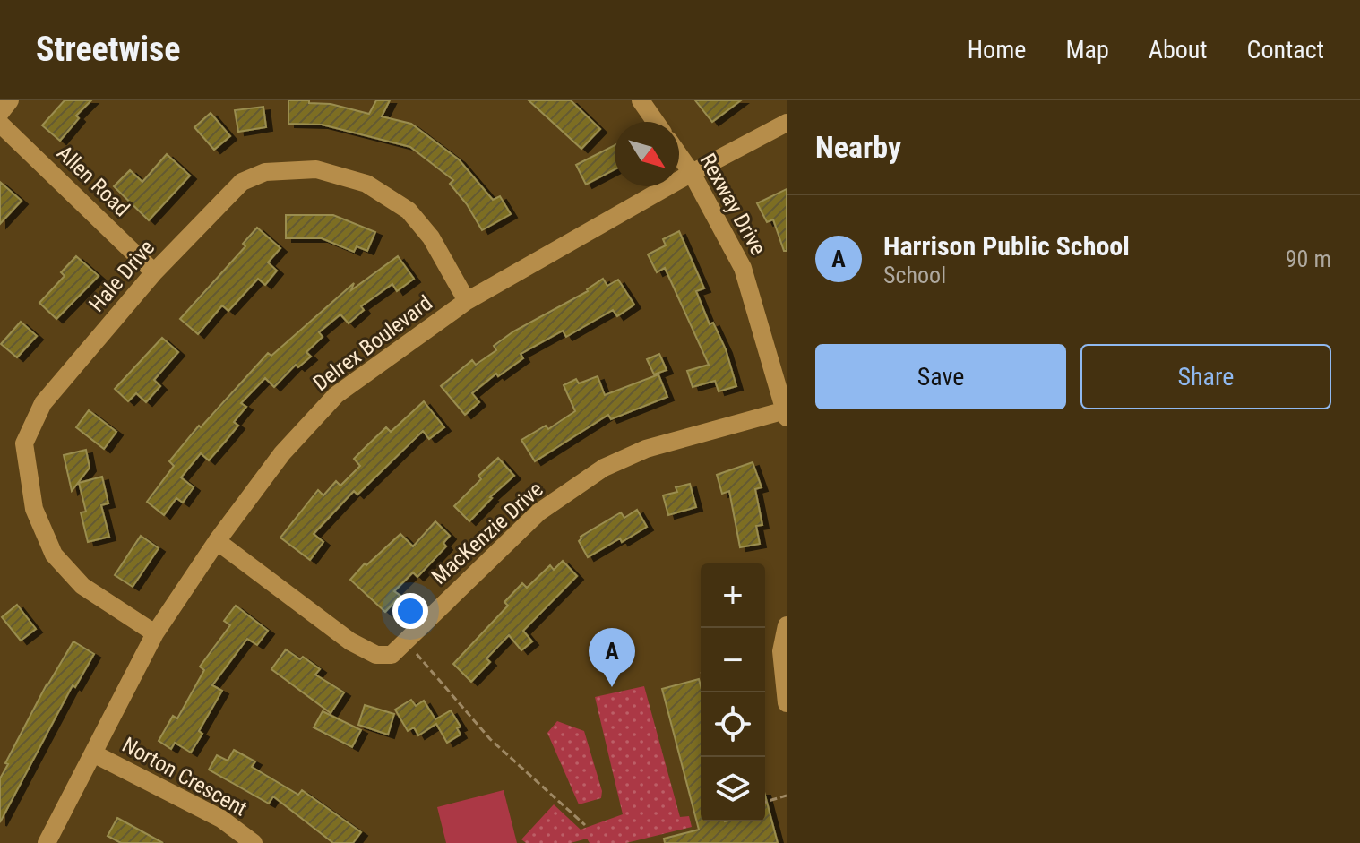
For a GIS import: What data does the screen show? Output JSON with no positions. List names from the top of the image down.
{
  "streets": {
    "street": [
      "Allen Road",
      "Rexway Drive",
      "Hale Drive",
      "Delrex Boulevard",
      "MacKenzie Drive",
      "Norton Crescent"
    ]
  },
  "crossings": [
    ["Allen Road", "Hale Drive"],
    ["Rexway Drive", "Delrex Boulevard"],
    ["Rexway Drive", "MacKenzie Drive"],
    ["Hale Drive", "Delrex Boulevard"],
    ["Delrex Boulevard", "MacKenzie Drive"],
    ["Delrex Boulevard", "Norton Crescent"]
  ],
  "north": "bottom right",
  "page": {
    "header": "Streetwise",
    "nav": [
      "Home",
      "Map",
      "About",
      "Contact"
    ],
    "heading": "Nearby",
    "list": [
      {
        "mark": "A",
        "name": "Harrison Public School",
        "note": "School",
        "value": "90 m"
      }
    ],
    "buttons": ["Save", "Share"],
    "map_buttons": ["+", "−"],
    "pins": "A"
  }
}
